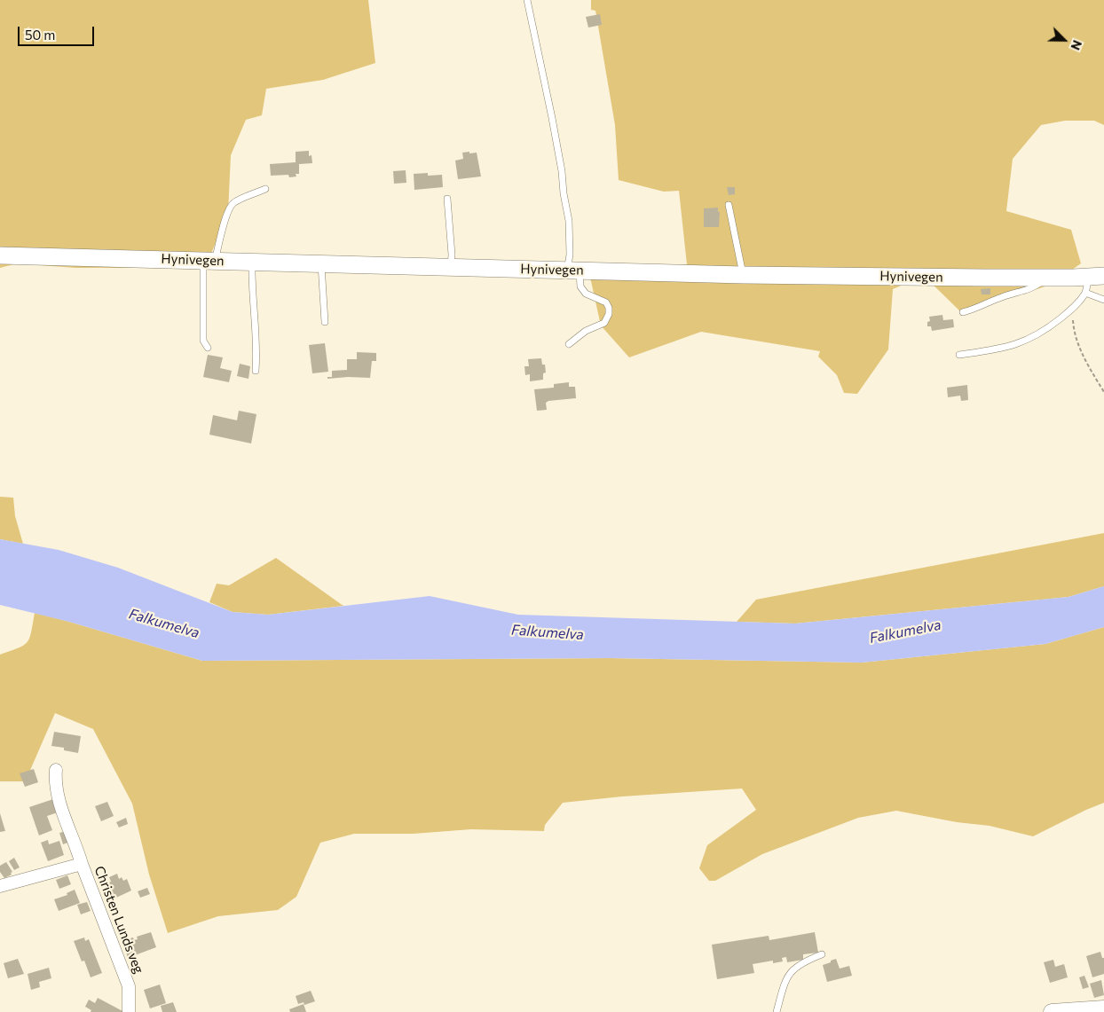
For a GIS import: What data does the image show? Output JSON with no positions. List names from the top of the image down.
{
  "streets": {
    "main road": ["Hynivegen"],
    "street": ["Christen Lunds veg"]
  },
  "water": ["Falkumelva"],
  "scale_bar": "50 m",
  "north": "bottom right"
}
